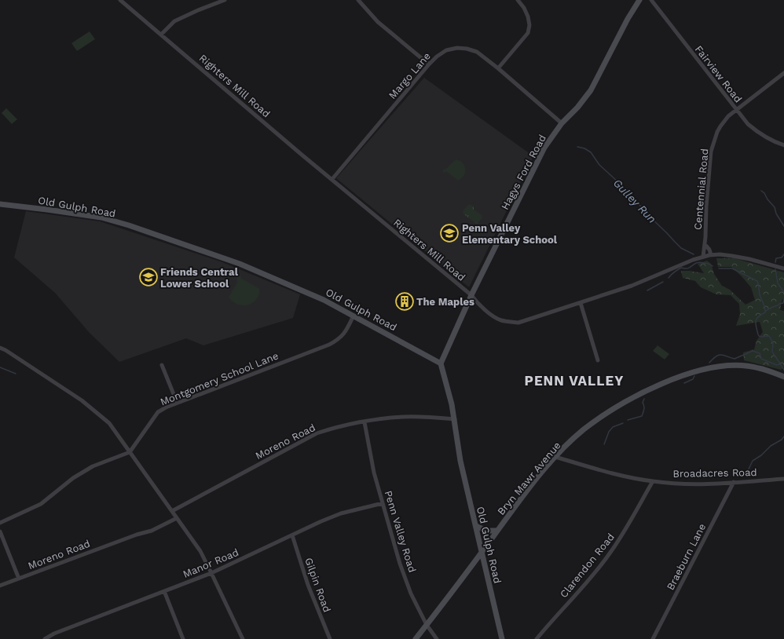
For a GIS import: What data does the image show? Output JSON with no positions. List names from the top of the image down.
{
  "streets": {
    "street": [
      "Fairview Road",
      "Margo Lane",
      "Righters Mill Road",
      "Hagys Ford Road",
      "Centennial Road",
      "Old Gulph Road",
      "Montgomery School Lane",
      "Moreno Road",
      "Broadacres Road",
      "Bryn Mawr Avenue",
      "Penn Valley Road",
      "Braeburn Lane",
      "Manor Road",
      "Clarendon Road",
      "Gilpin Road"
    ]
  },
  "crossings": [
    ["Fairview Road", "Centennial Road"],
    ["Margo Lane", "Righters Mill Road"],
    ["Margo Lane", "Hagys Ford Road"],
    ["Righters Mill Road", "Hagys Ford Road"],
    ["Righters Mill Road", "Centennial Road"],
    ["Hagys Ford Road", "Old Gulph Road"],
    ["Old Gulph Road", "Montgomery School Lane"],
    ["Old Gulph Road", "Moreno Road"],
    ["Old Gulph Road", "Bryn Mawr Avenue"],
    ["Moreno Road", "Penn Valley Road"],
    ["Broadacres Road", "Bryn Mawr Avenue"],
    ["Broadacres Road", "Braeburn Lane"],
    ["Broadacres Road", "Clarendon Road"],
    ["Bryn Mawr Avenue", "Penn Valley Road"],
    ["Penn Valley Road", "Manor Road"],
    ["Manor Road", "Gilpin Road"]
  ],
  "districts": ["PENN VALLEY"],
  "water": ["Gulley Run"],
  "places": {
    "school or university": ["Penn Valley Elementary School", "Friends Central Lower School"],
    "building": ["The Maples"]
  }
}
